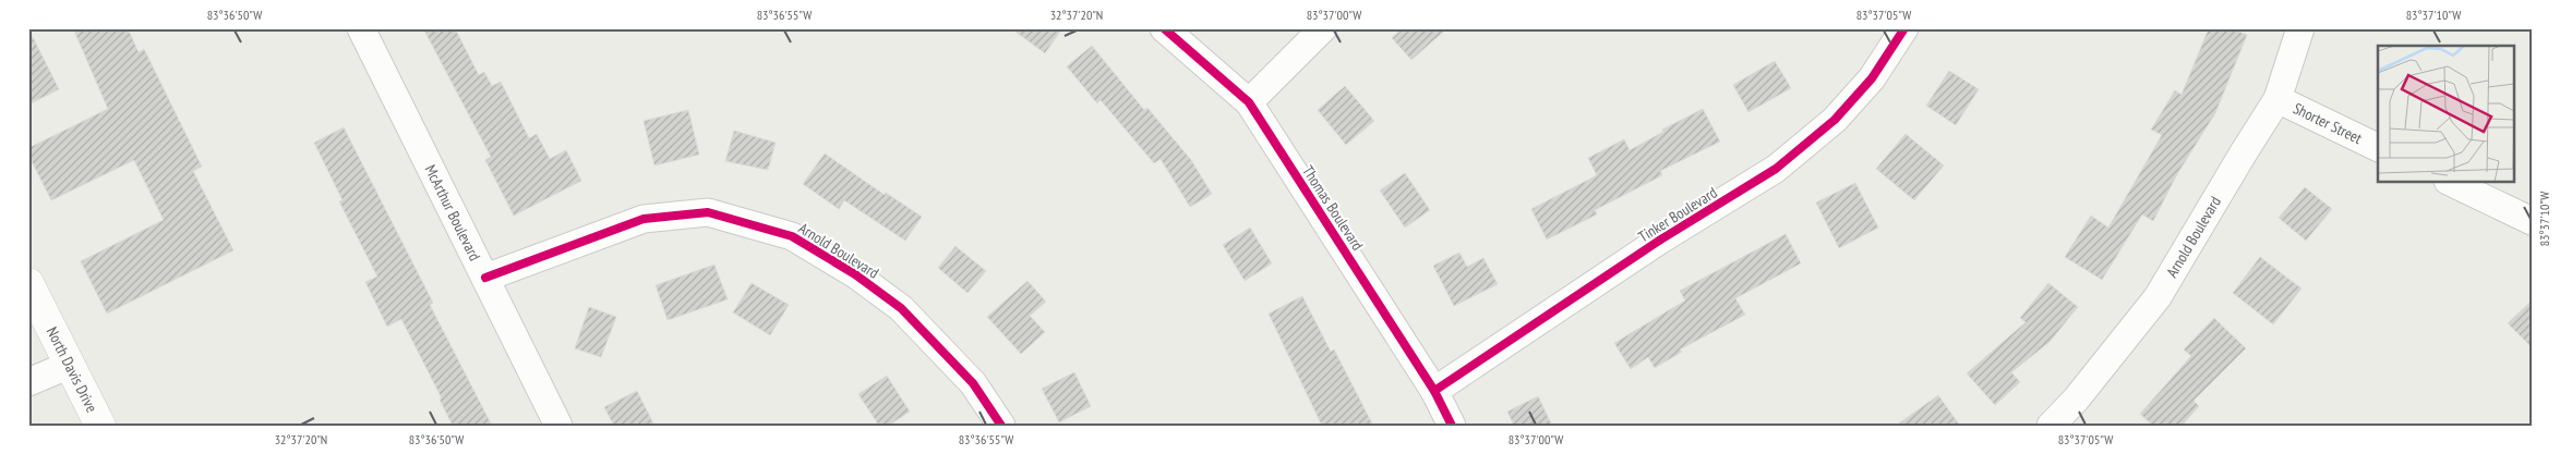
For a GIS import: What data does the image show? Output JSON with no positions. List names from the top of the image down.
{
  "streets": {
    "main road": ["North Davis Drive"],
    "street": [
      "Shorter Street",
      "Thomas Boulevard",
      "McArthur Boulevard",
      "Tinker Boulevard",
      "Arnold Boulevard"
    ]
  },
  "crossings": [
    ["Shorter Street", "Arnold Boulevard"],
    ["Thomas Boulevard", "Tinker Boulevard"],
    ["McArthur Boulevard", "Arnold Boulevard"]
  ],
  "coordinates": [
    "83°36'50\"W",
    "83°36'55\"W",
    "32°37'20\"N",
    "83°37'00\"W",
    "83°37'05\"W",
    "83°37'10\"W"
  ]
}
